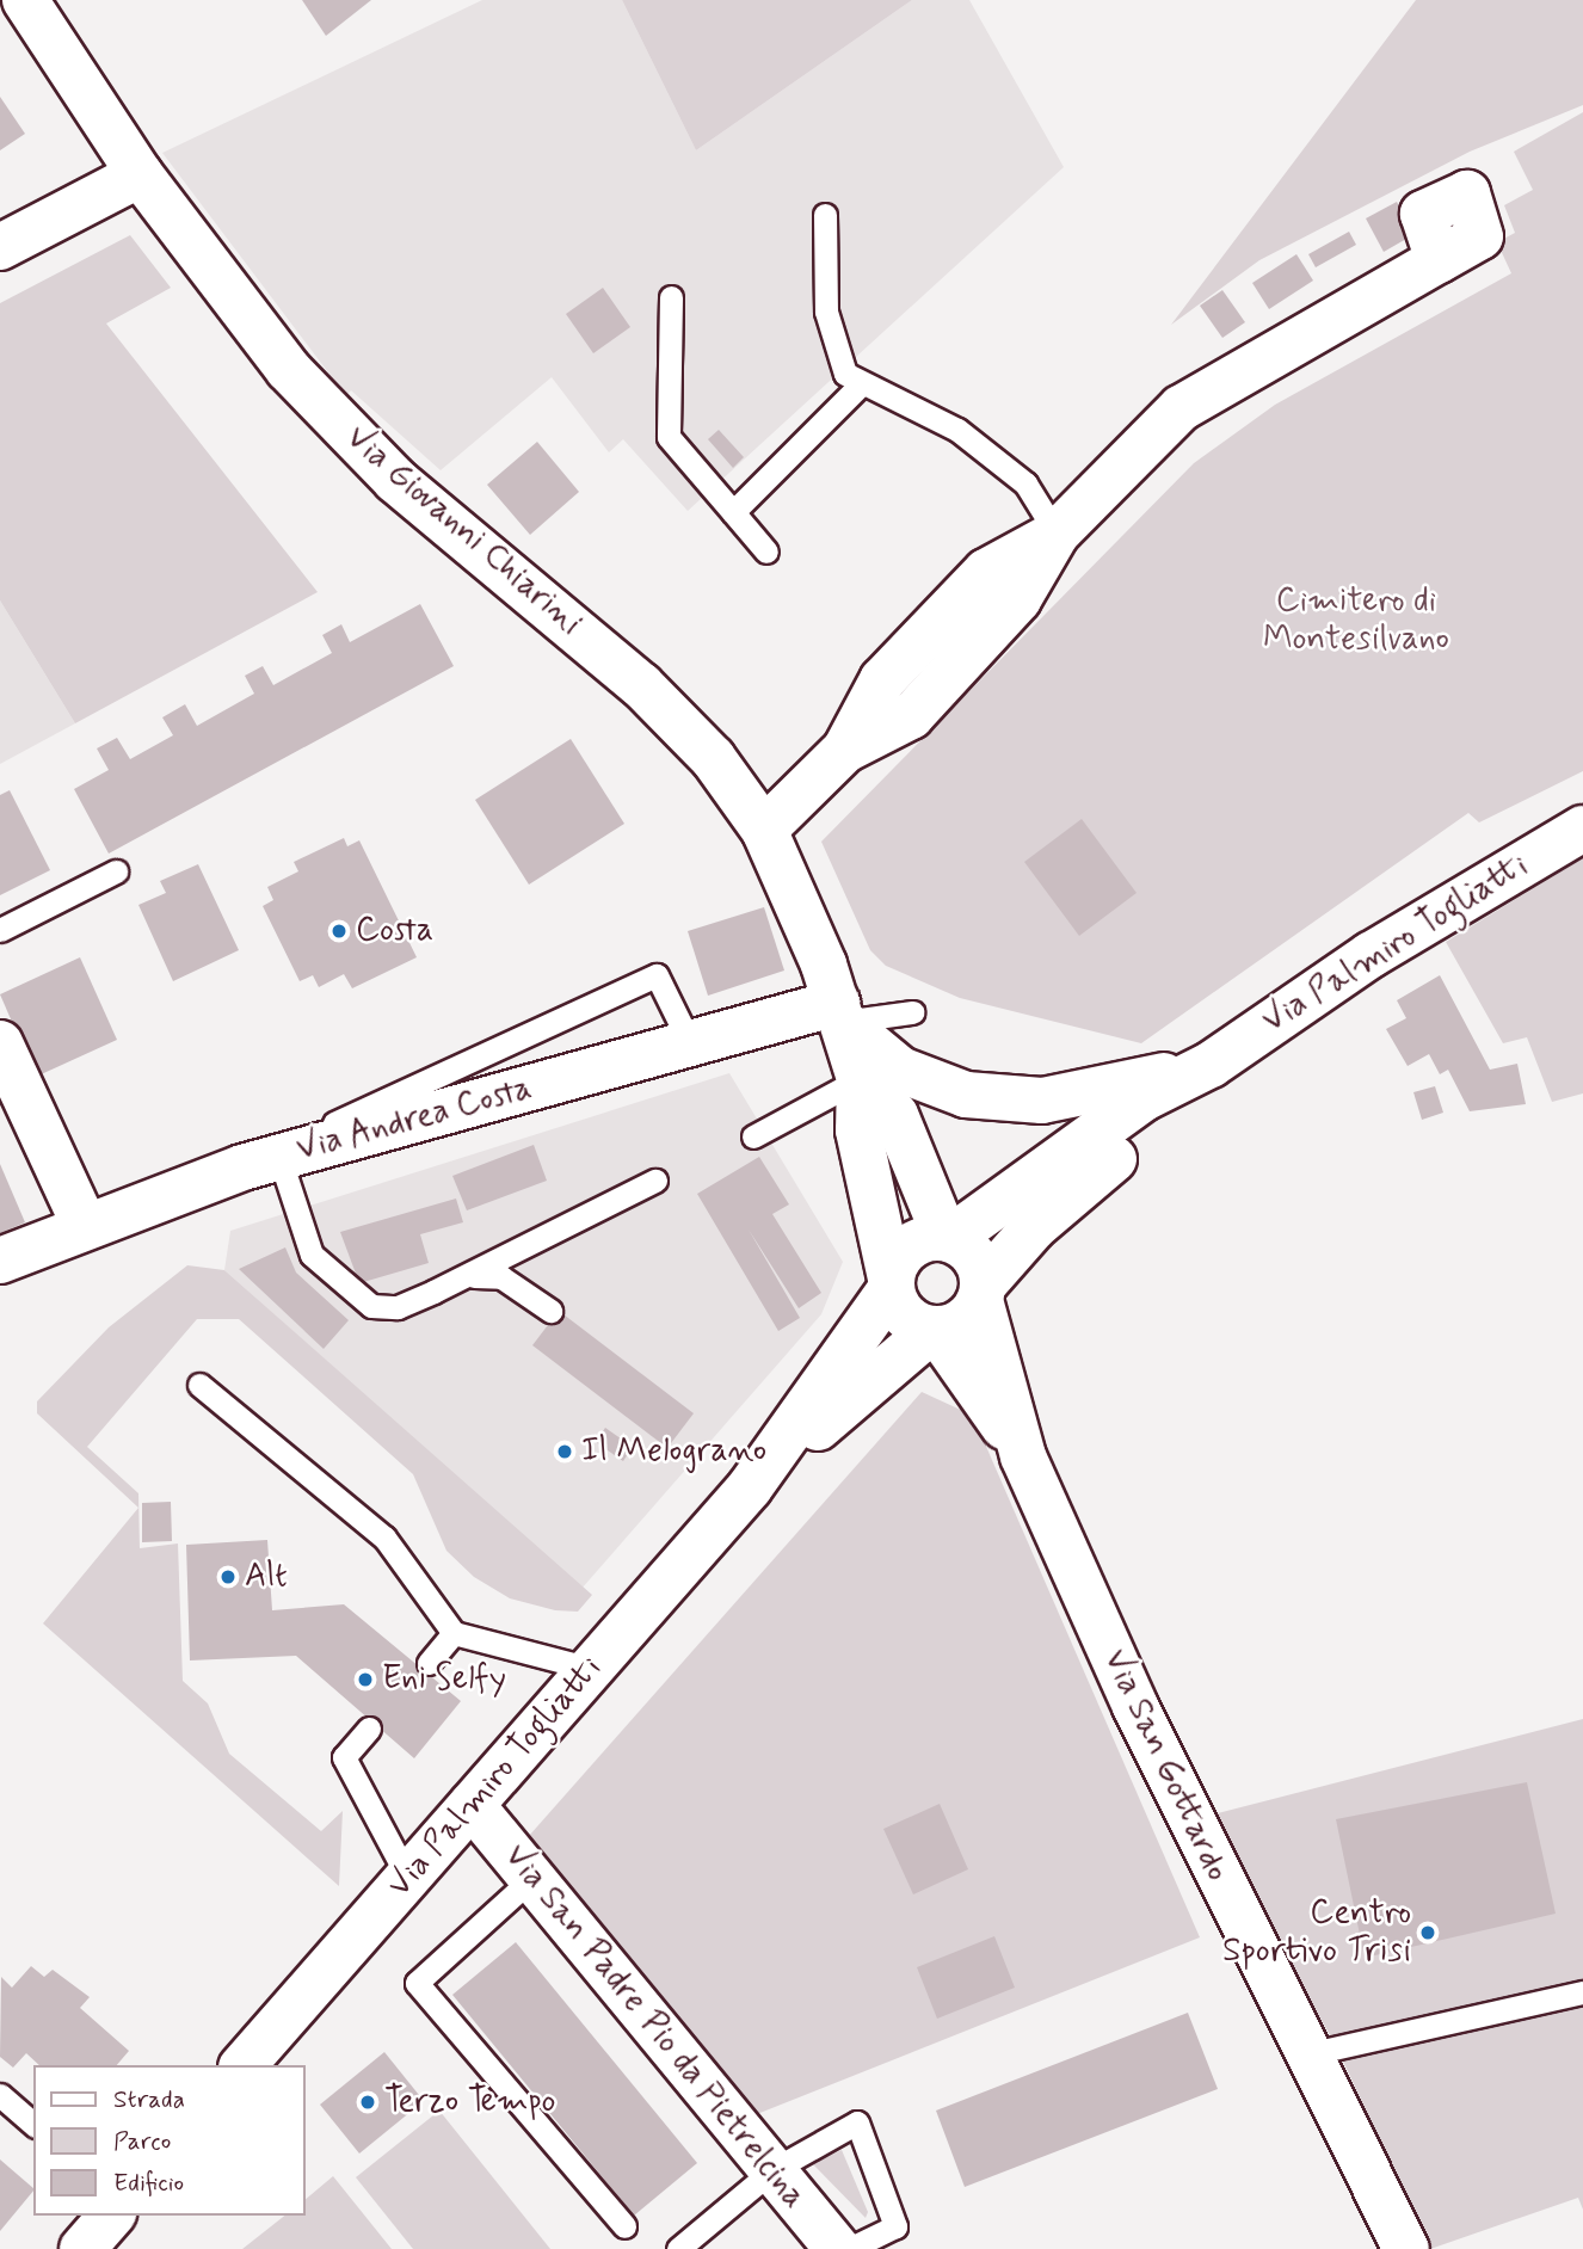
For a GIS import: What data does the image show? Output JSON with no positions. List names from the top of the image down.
{
  "streets": {
    "main road": [
      "Via Giovanni Chiarini",
      "Via Palmiro Togliatti",
      "Via Andrea Costa",
      "Via San Gottardo",
      "Via San Padre Pio da Pietrelcina"
    ]
  },
  "crossings": [
    ["Via Giovanni Chiarini", "Via Palmiro Togliatti"],
    ["Via Giovanni Chiarini", "Via Andrea Costa"],
    ["Via Giovanni Chiarini", "Via San Gottardo"],
    ["Via Palmiro Togliatti", "Via San Gottardo"],
    ["Via Palmiro Togliatti", "Via San Padre Pio da Pietrelcina"]
  ],
  "parks": ["Cimitero di Montesilvano"],
  "places": [
    "Costa",
    "Il Melograno",
    "Alt",
    "Eni Selfy",
    "Centro Sportivo Trisi",
    "Terzo Tempo"
  ],
  "legend": ["Strada", "Parco", "Edificio"]
}
